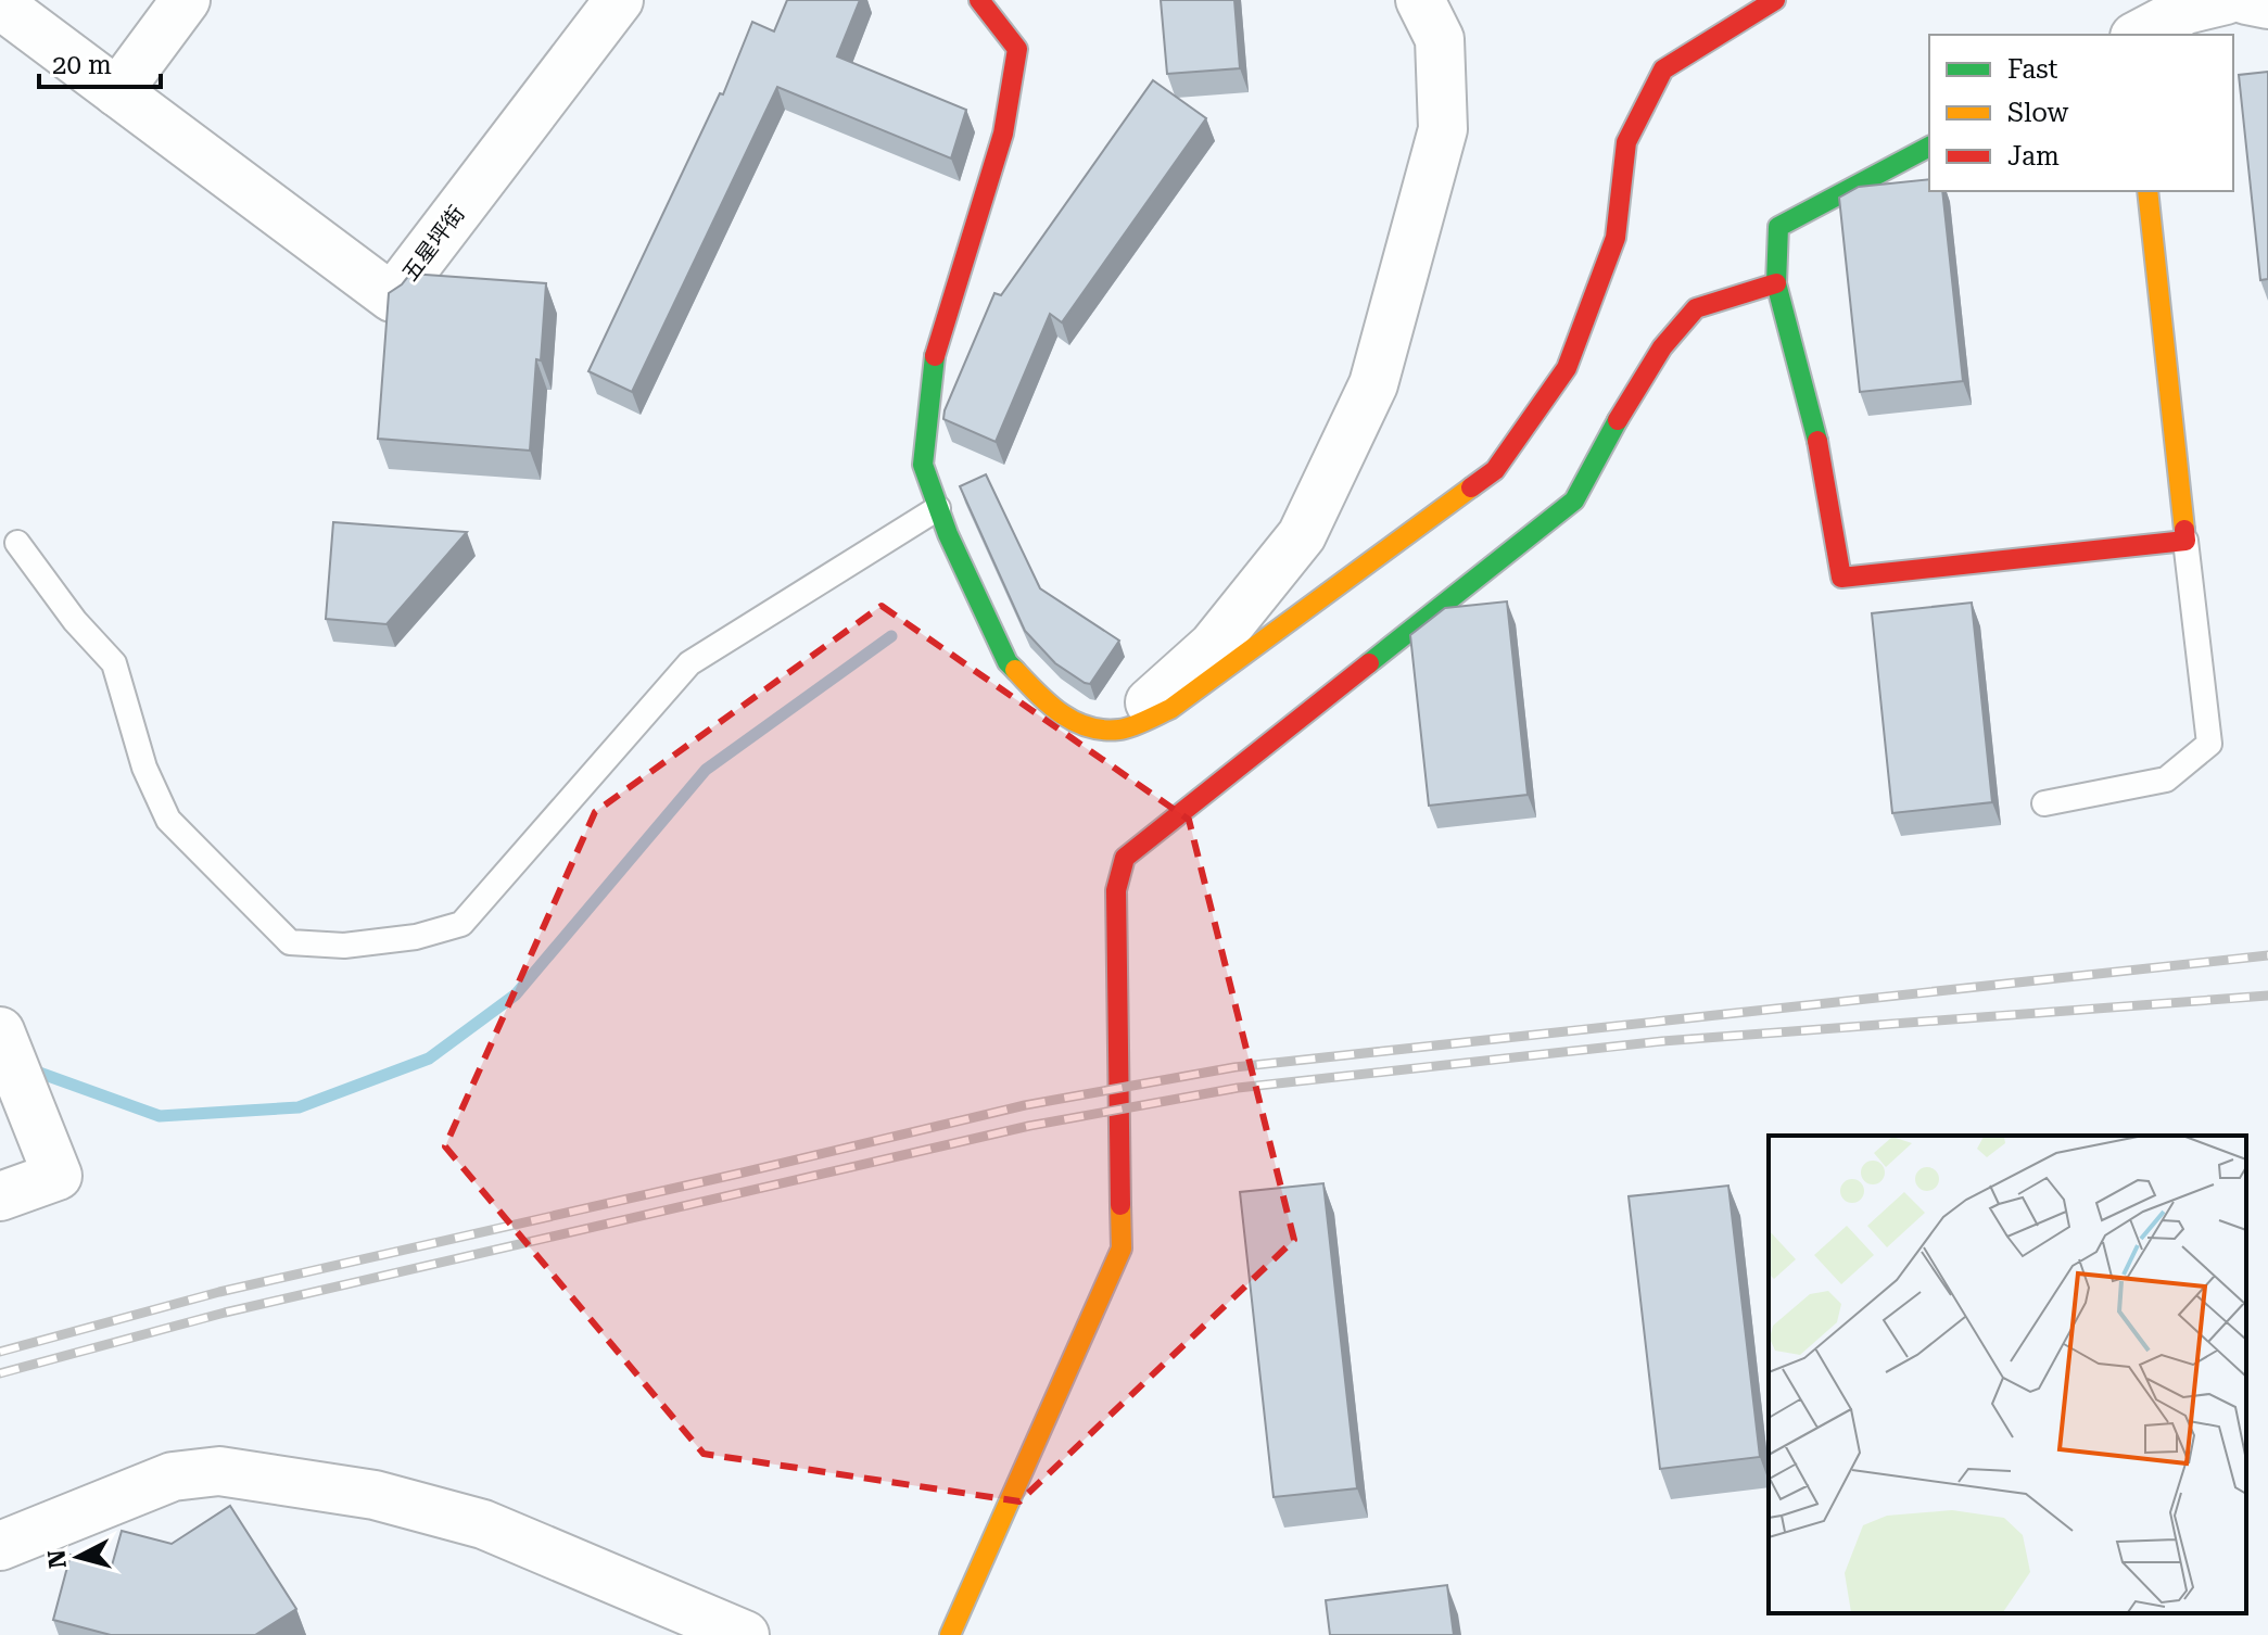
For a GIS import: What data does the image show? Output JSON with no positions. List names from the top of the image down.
{
  "streets": {
    "street": ["五星坪街"]
  },
  "legend": ["Fast", "Slow", "Jam"],
  "scale_bar": "20 m",
  "north": "left"
}
